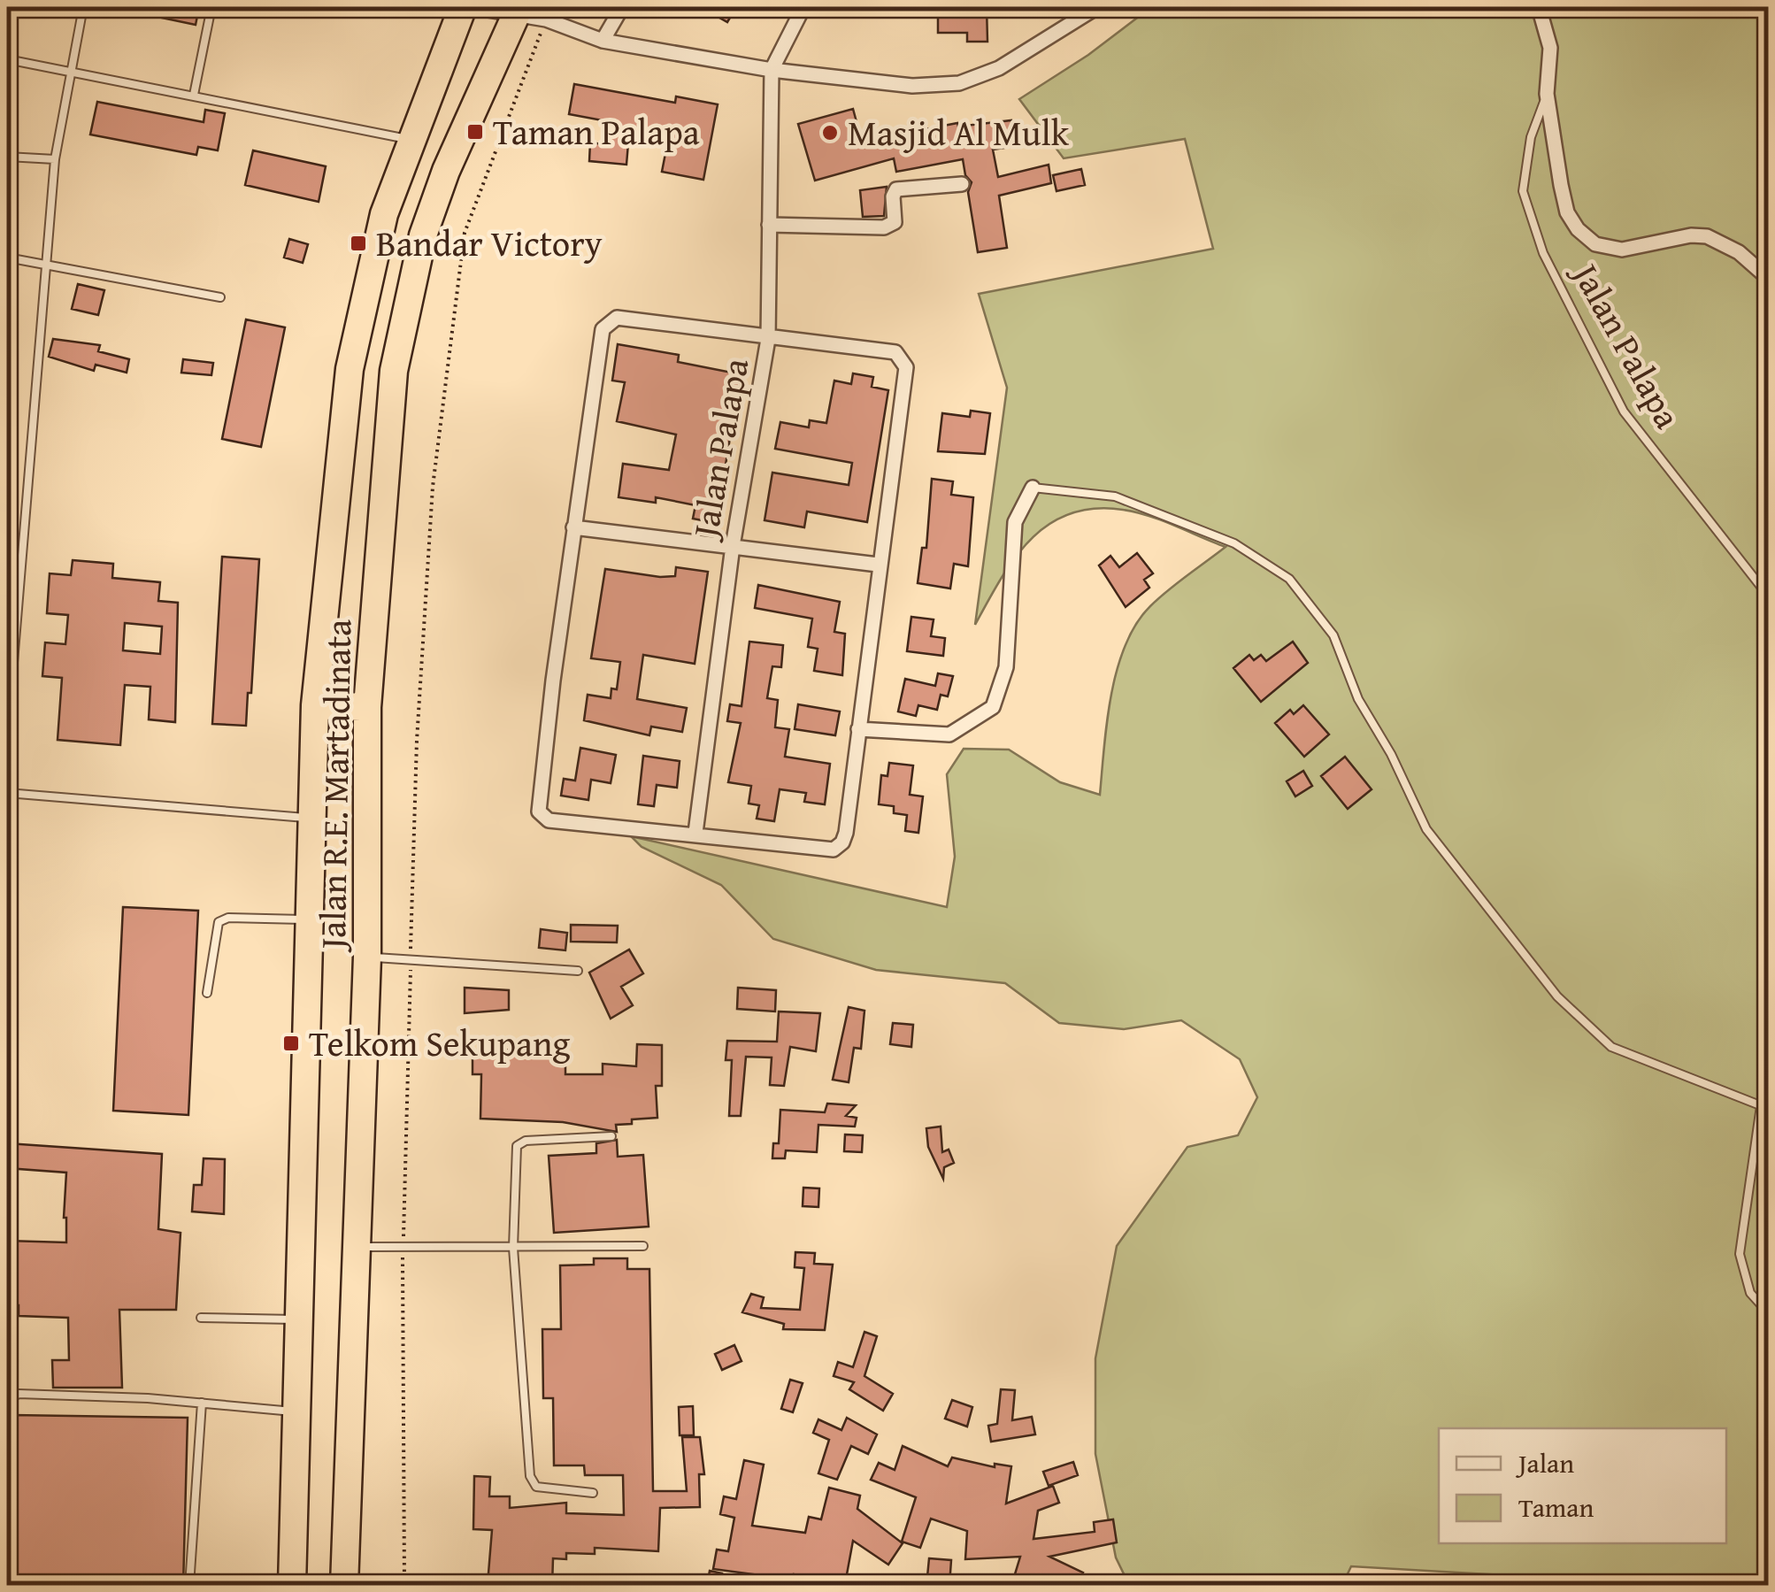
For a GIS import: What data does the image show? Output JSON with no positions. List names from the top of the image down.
{
  "streets": {
    "highway": ["Jalan R.E. Martadinata"],
    "street": ["Jalan Palapa"]
  },
  "places": {
    "transit": ["Taman Palapa", "Bandar Victory", "Telkom Sekupang"],
    "other": ["Masjid Al Mulk"]
  },
  "legend": ["Jalan", "Taman"]
}
